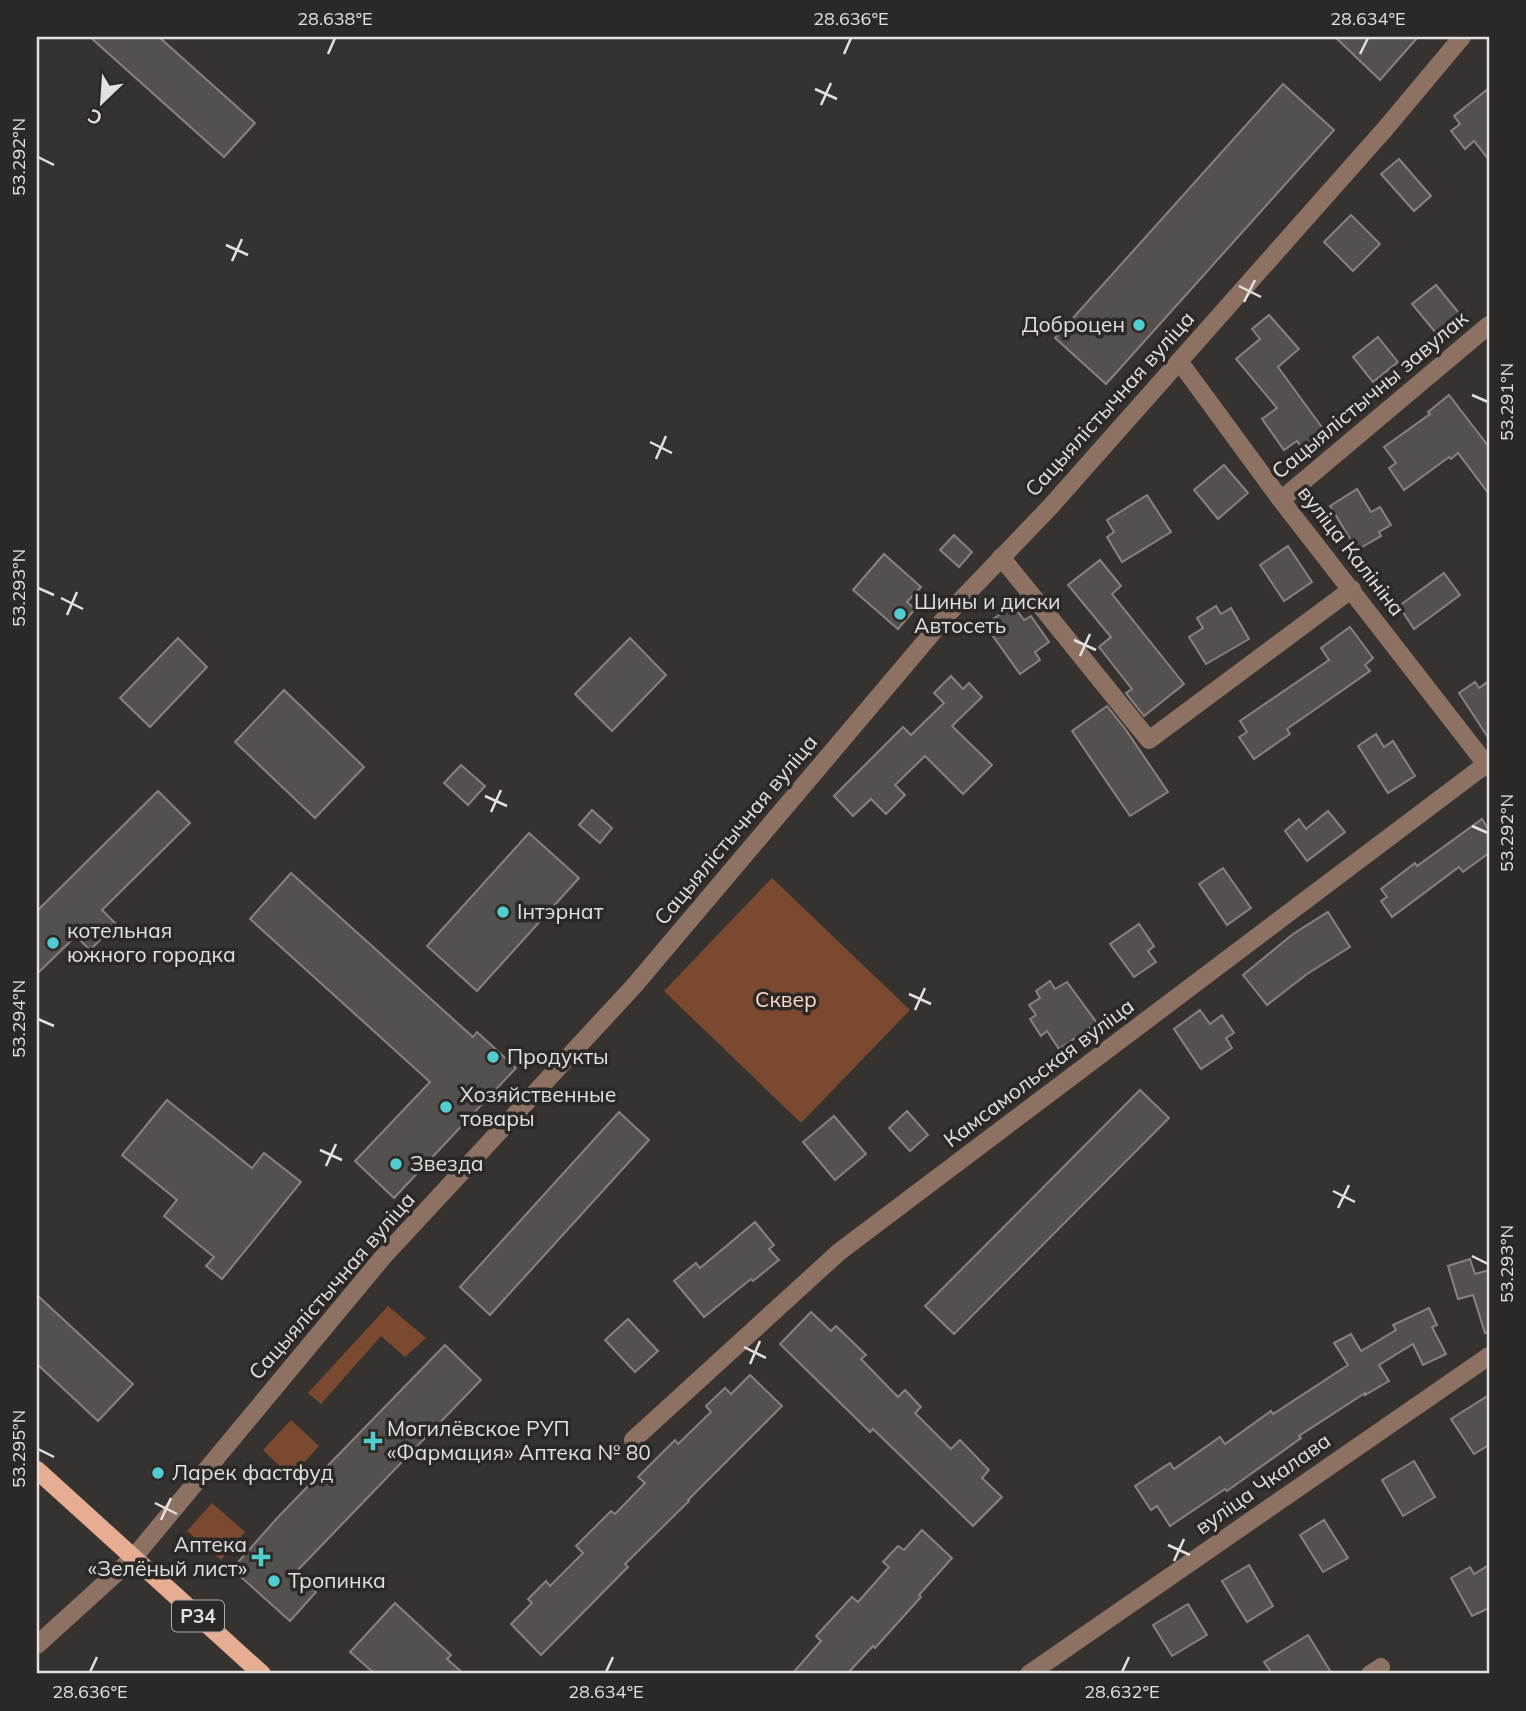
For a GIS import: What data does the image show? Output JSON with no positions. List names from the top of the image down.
{
  "streets": {
    "main road": ["Р34"],
    "street": [
      "Сацыялістычны завулак",
      "Сацыялістычная вуліца",
      "вуліца Калініна",
      "Камсамольская вуліца",
      "вуліца Чкалава"
    ]
  },
  "crossings": [
    ["Сацыялістычны завулак", "вуліца Калініна"],
    ["Сацыялістычная вуліца", "вуліца Калініна"],
    ["Сацыялістычная вуліца", "Р34"],
    ["вуліца Калініна", "Камсамольская вуліца"]
  ],
  "parks": ["Сквер"],
  "places": {
    "other": [
      "Доброцен",
      "Шины и диски Автосеть",
      "Інтэрнат",
      "котельная южного городка",
      "Продукты",
      "Хозяйственные товары",
      "Звезда",
      "Ларек фастфуд",
      "Тропинка"
    ],
    "health": ["Могилёвское РУП «Фармация» Аптека № 80", "Аптека «Зелёный лист»"]
  },
  "north": "bottom left",
  "coordinates": [
    "28.638°E",
    "28.636°E",
    "28.634°E",
    "53.292°N",
    "53.291°N",
    "53.293°N",
    "53.294°N",
    "53.295°N",
    "28.632°E"
  ]
}
